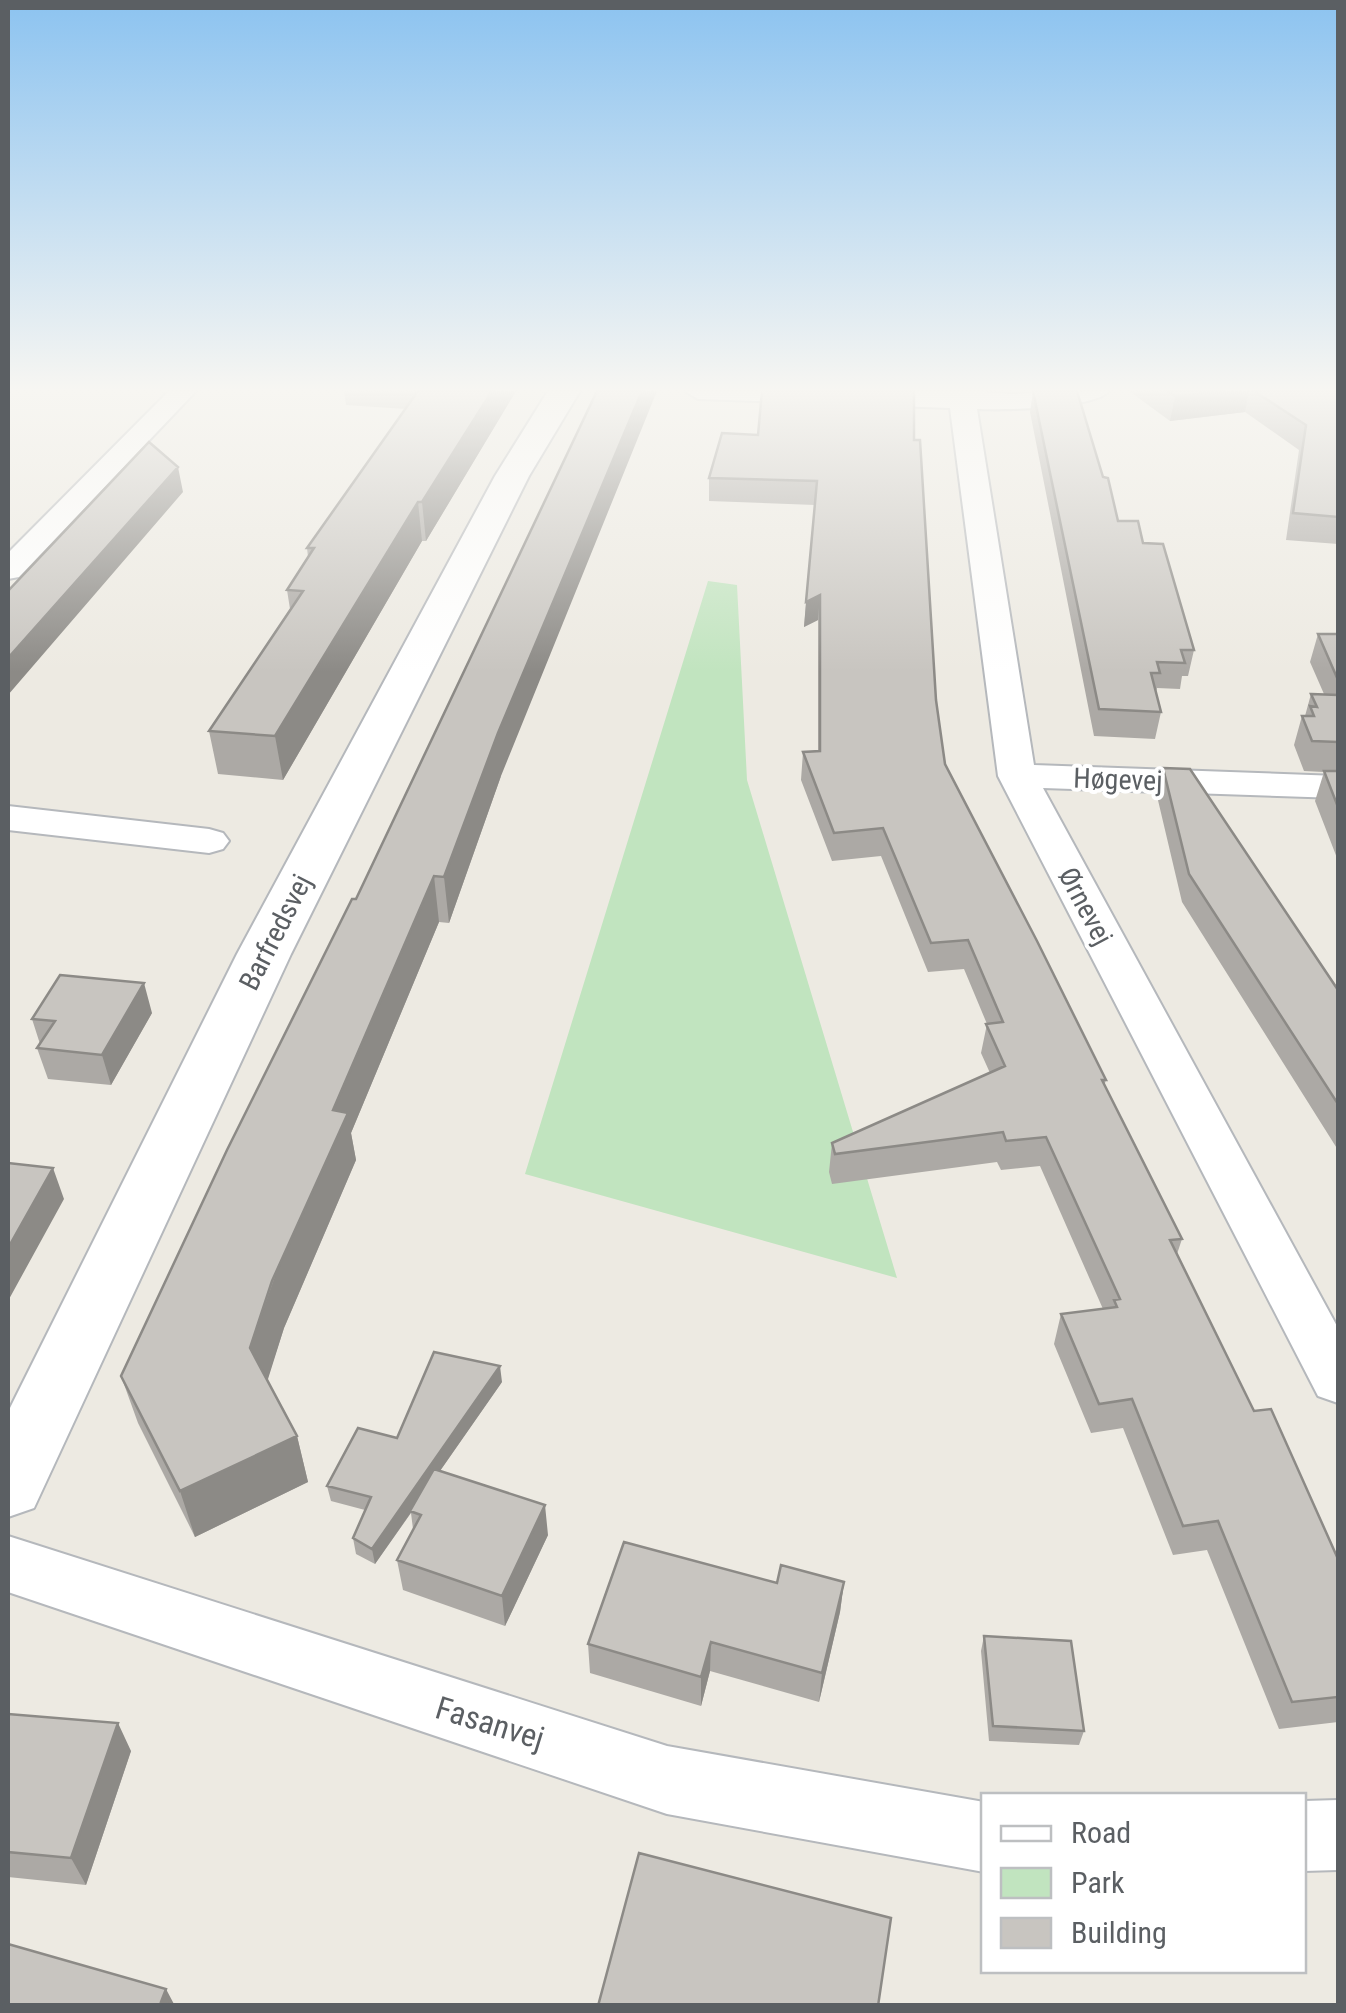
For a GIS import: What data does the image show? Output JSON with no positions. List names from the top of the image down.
{
  "streets": {
    "street": [
      "Høgevej",
      "Ørnevej",
      "Barfredsvej",
      "Fasanvej"
    ]
  },
  "crossings": [
    ["Høgevej", "Ørnevej"]
  ],
  "legend": ["Road", "Park", "Building"]
}
